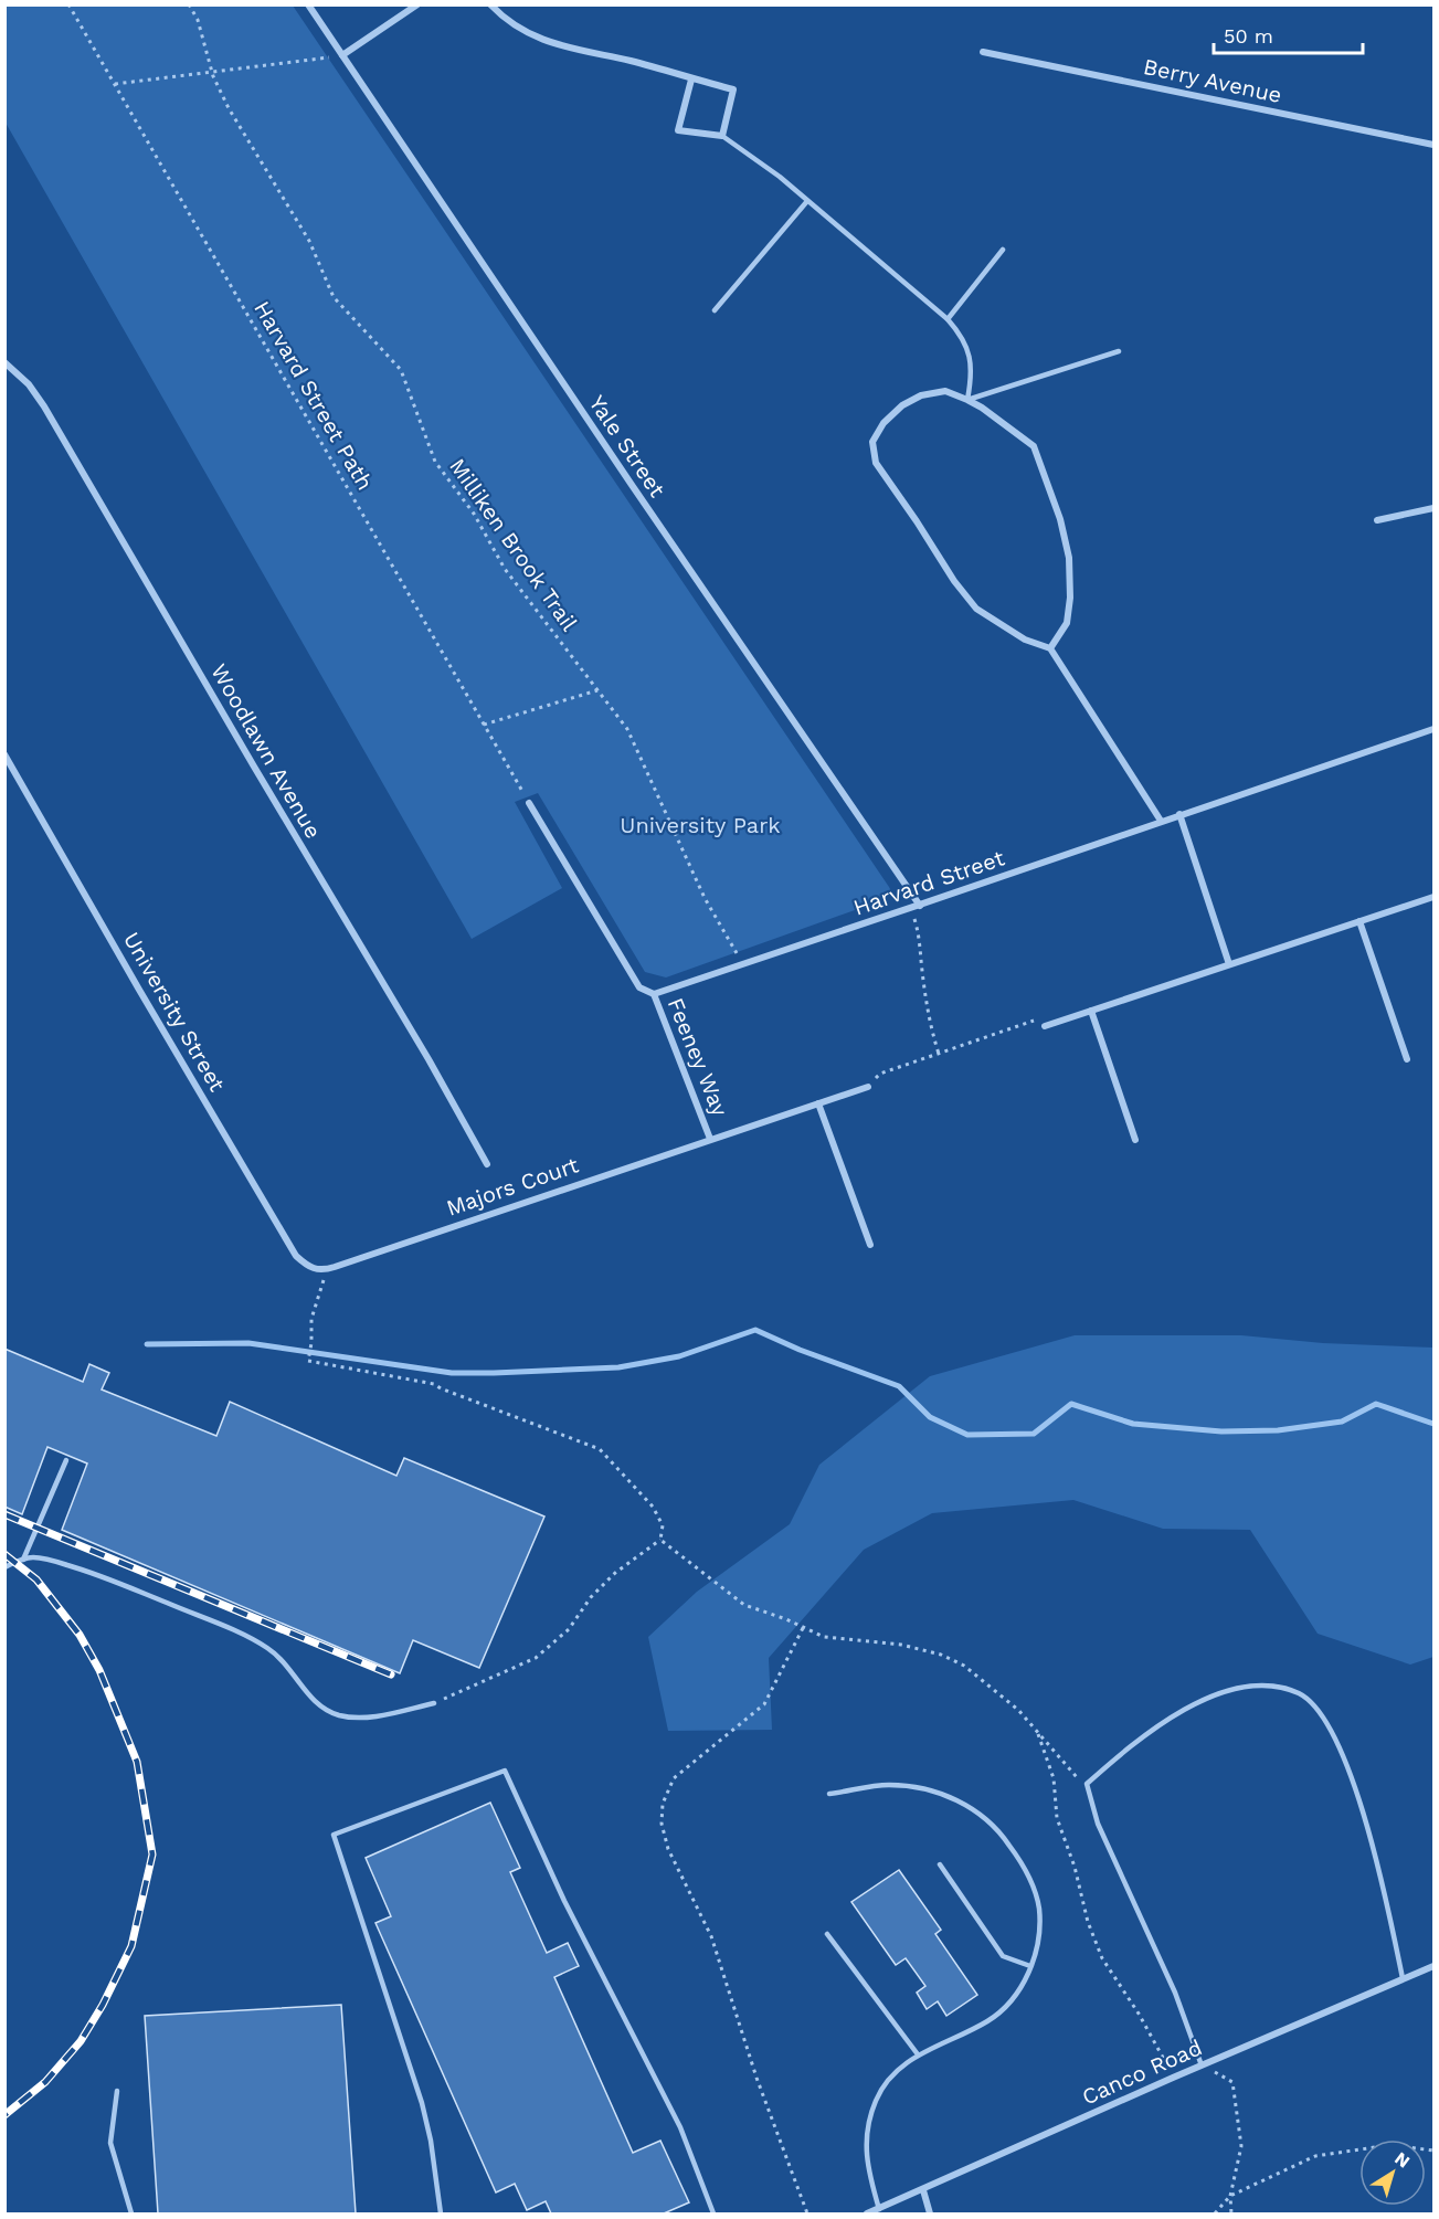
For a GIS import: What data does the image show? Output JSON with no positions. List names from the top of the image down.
{
  "streets": {
    "street": [
      "Berry Avenue",
      "Yale Street",
      "Woodlawn Avenue",
      "Harvard Street",
      "University Street",
      "Feeney Way",
      "Majors Court",
      "Canco Road"
    ],
    "path": ["Harvard Street Path", "Milliken Brook Trail"]
  },
  "crossings": [
    ["Yale Street", "Harvard Street"],
    ["Milliken Brook Trail", "Harvard Street"],
    ["Harvard Street", "Feeney Way"],
    ["University Street", "Majors Court"],
    ["Feeney Way", "Majors Court"]
  ],
  "parks": ["University Park"],
  "scale_bar": "50 m",
  "north": "top right"
}
